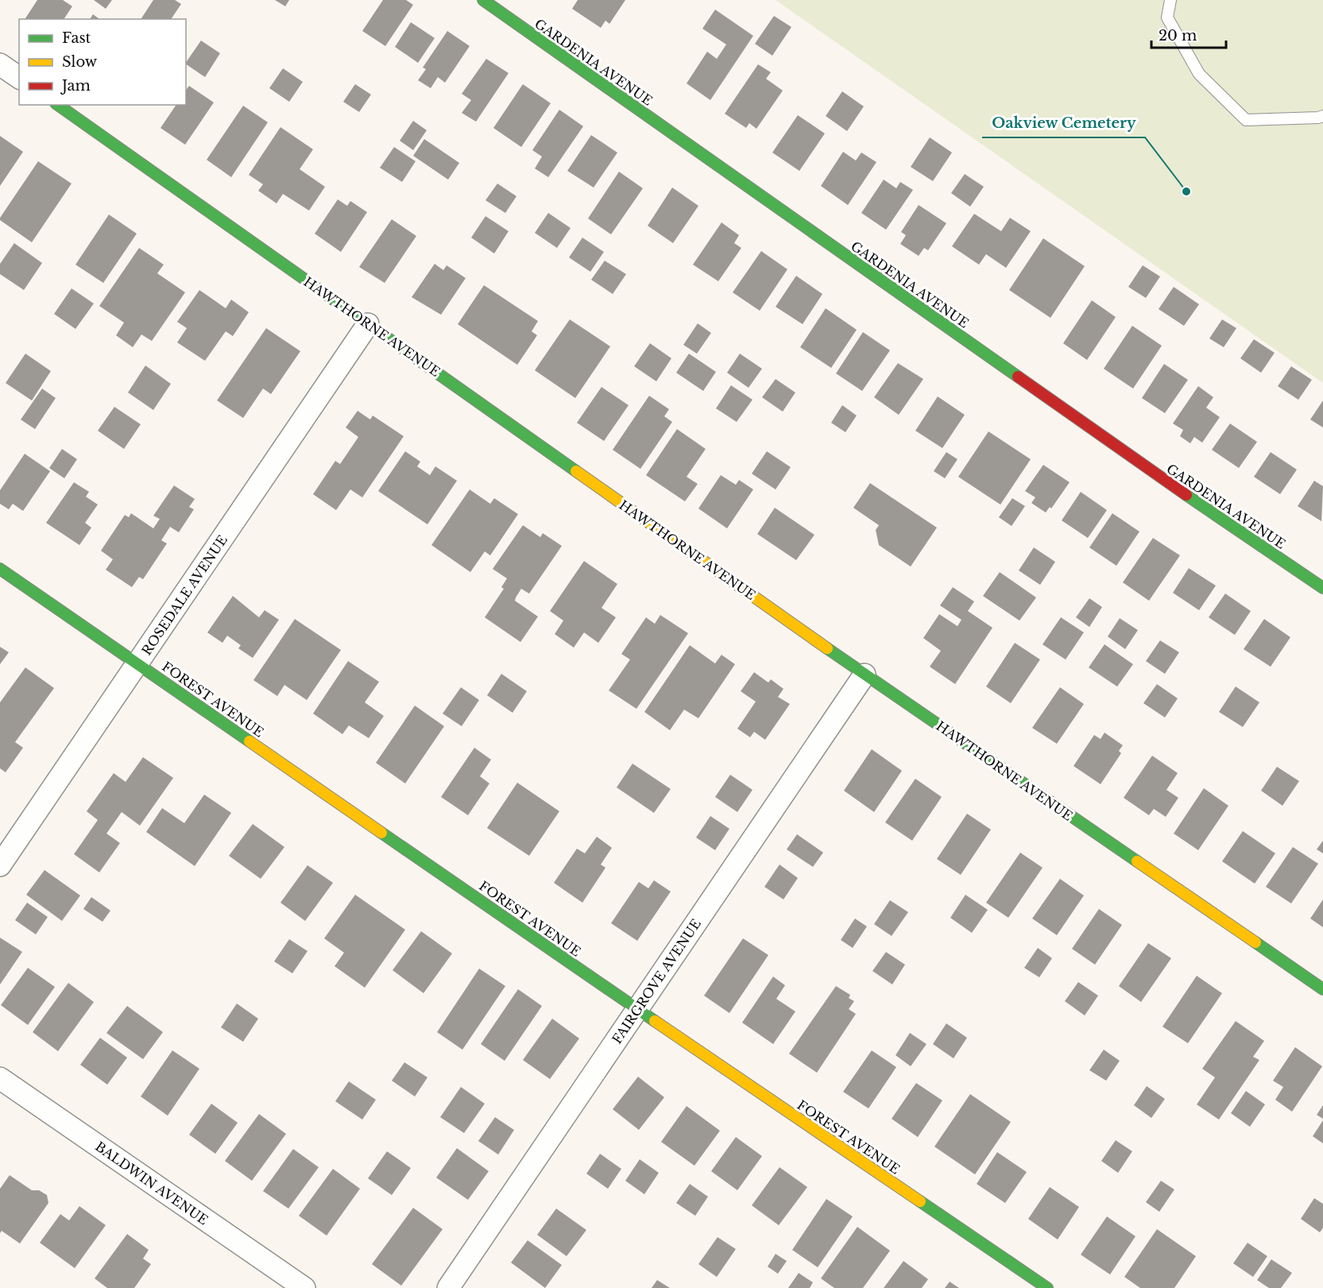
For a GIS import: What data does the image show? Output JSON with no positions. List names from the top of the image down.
{
  "streets": {
    "street": [
      "GARDENIA AVENUE",
      "HAWTHORNE AVENUE",
      "ROSEDALE AVENUE",
      "FOREST AVENUE",
      "FAIRGROVE AVENUE",
      "BALDWIN AVENUE"
    ]
  },
  "crossings": [
    ["HAWTHORNE AVENUE", "ROSEDALE AVENUE"],
    ["HAWTHORNE AVENUE", "FAIRGROVE AVENUE"],
    ["ROSEDALE AVENUE", "FOREST AVENUE"],
    ["FOREST AVENUE", "FAIRGROVE AVENUE"]
  ],
  "places": ["Oakview Cemetery"],
  "legend": ["Fast", "Slow", "Jam"],
  "scale_bar": "20 m"
}
